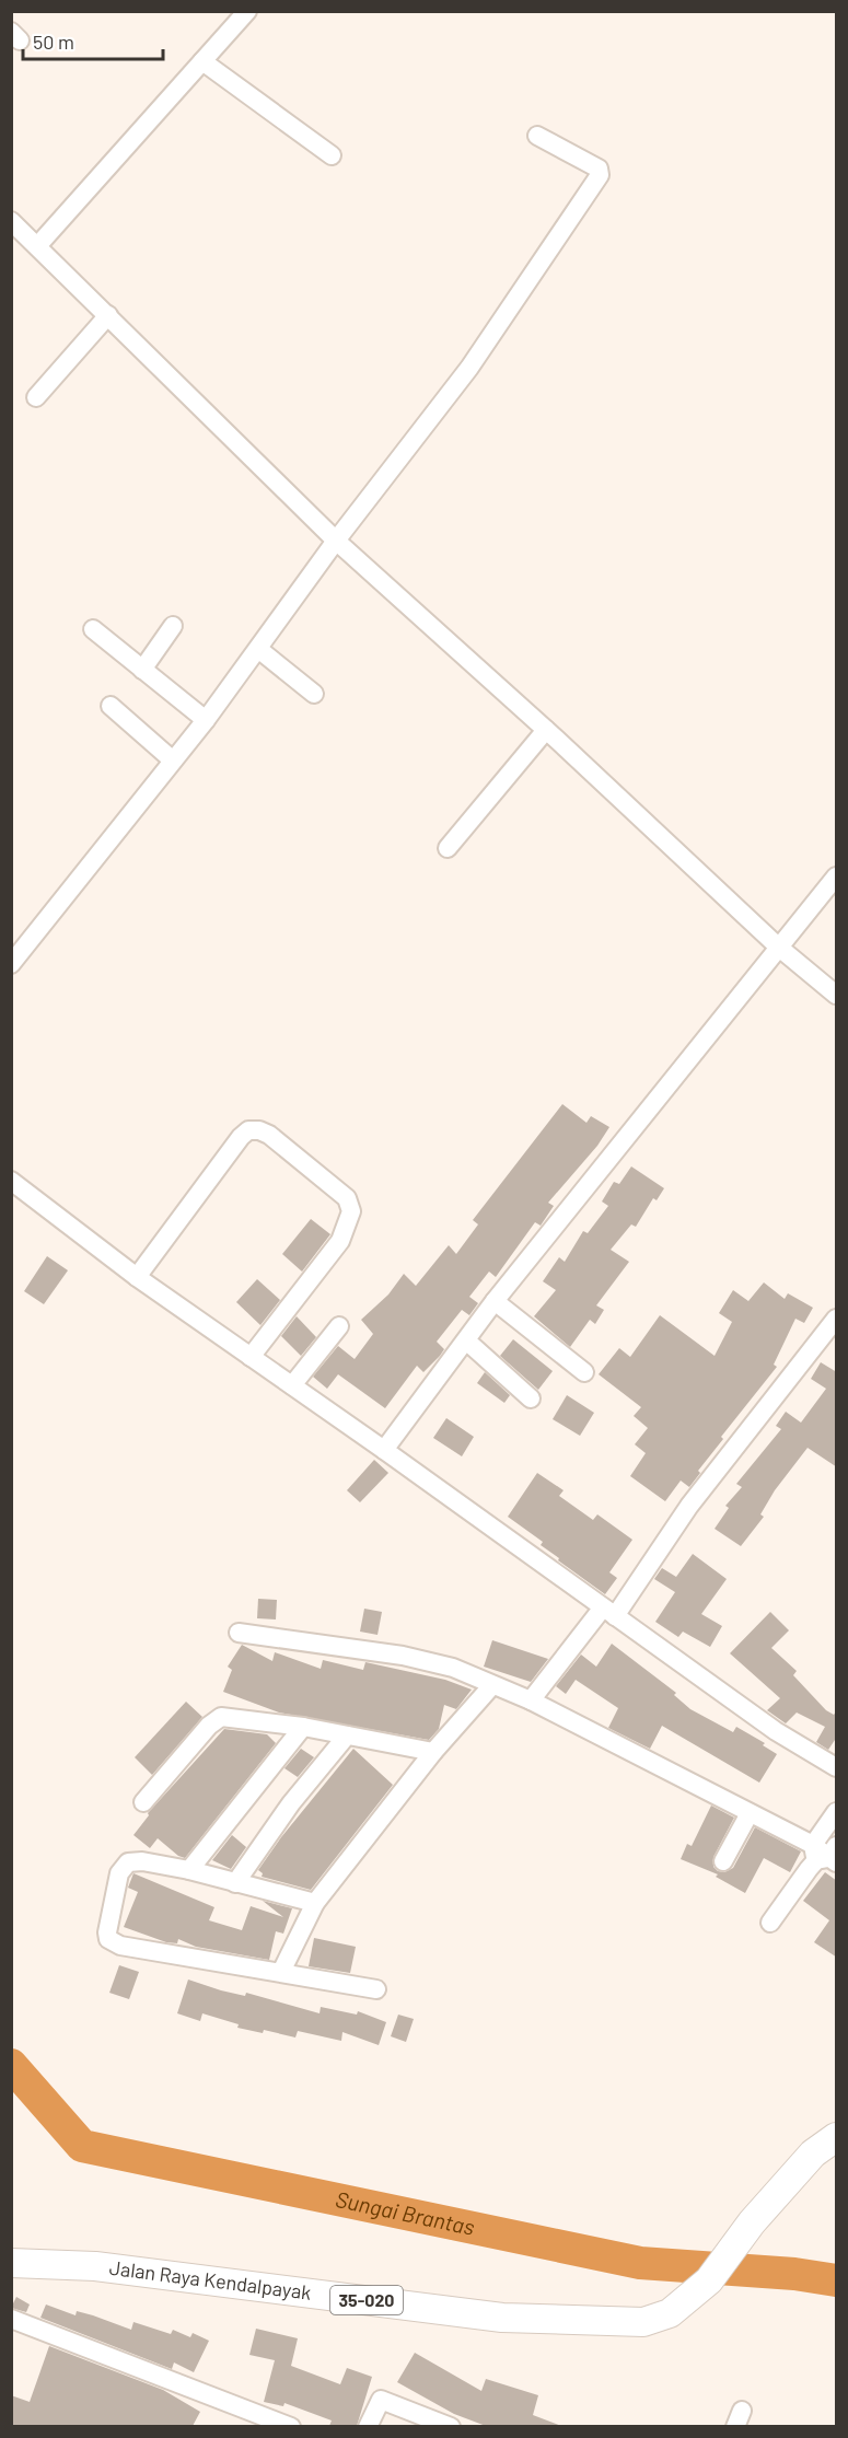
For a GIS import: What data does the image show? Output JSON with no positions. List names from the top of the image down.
{
  "streets": {
    "main road": ["Jalan Raya Kendalpayak", "35-020"]
  },
  "water": ["Sungai Brantas"],
  "scale_bar": "50 m"
}
